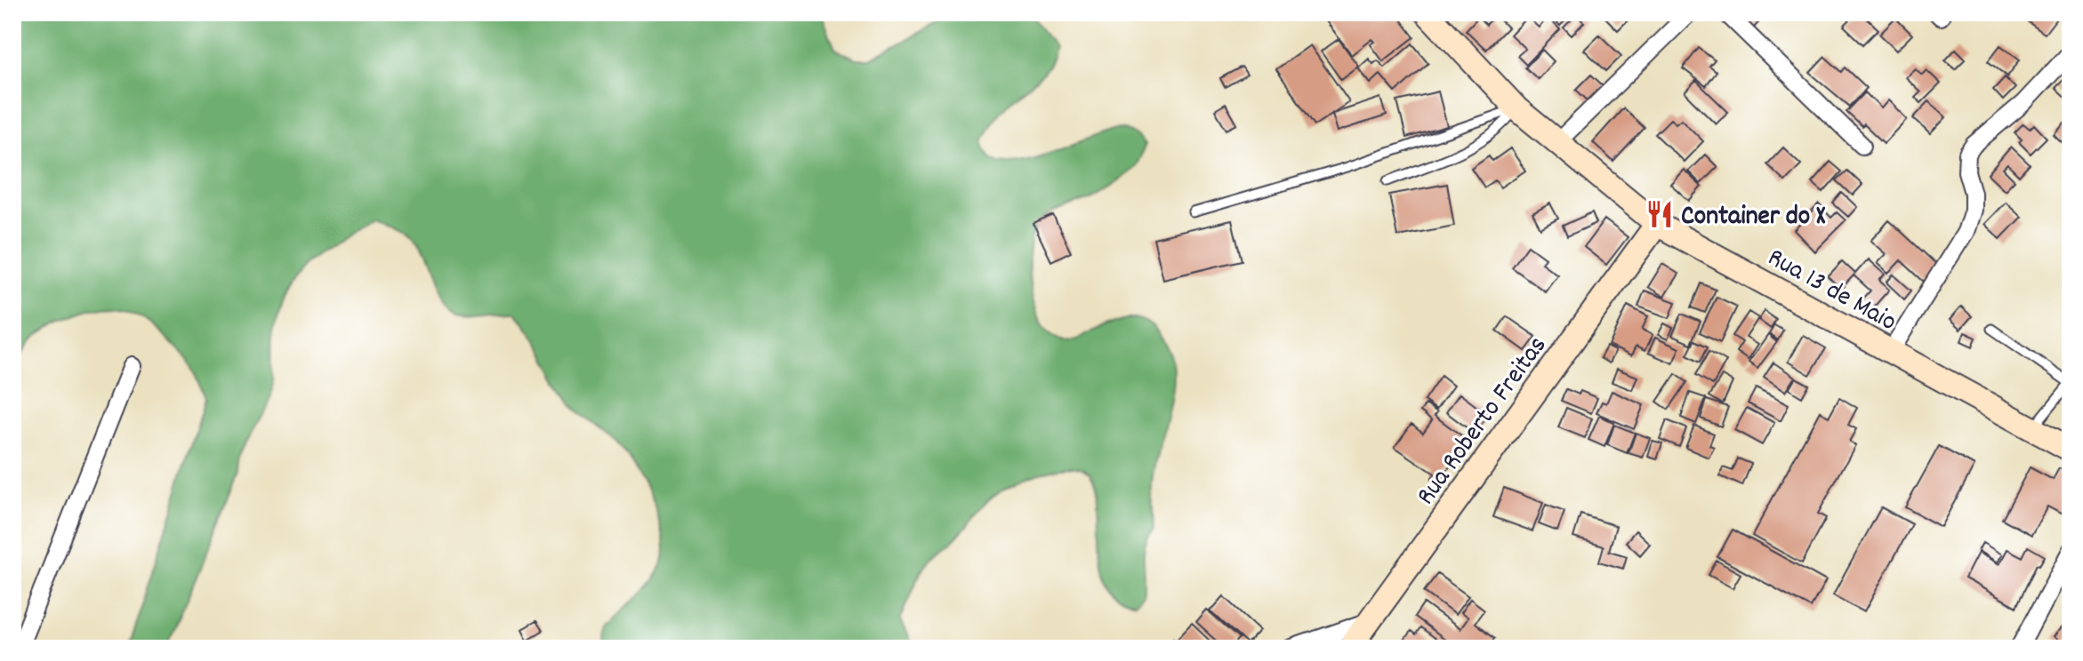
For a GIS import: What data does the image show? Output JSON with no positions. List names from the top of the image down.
{
  "streets": {
    "main road": ["Rua 13 de Maio", "Rua Roberto Freitas"]
  },
  "crossings": [
    ["Rua 13 de Maio", "Rua Roberto Freitas"]
  ],
  "places": {
    "restaurant": ["Container do X"]
  }
}
